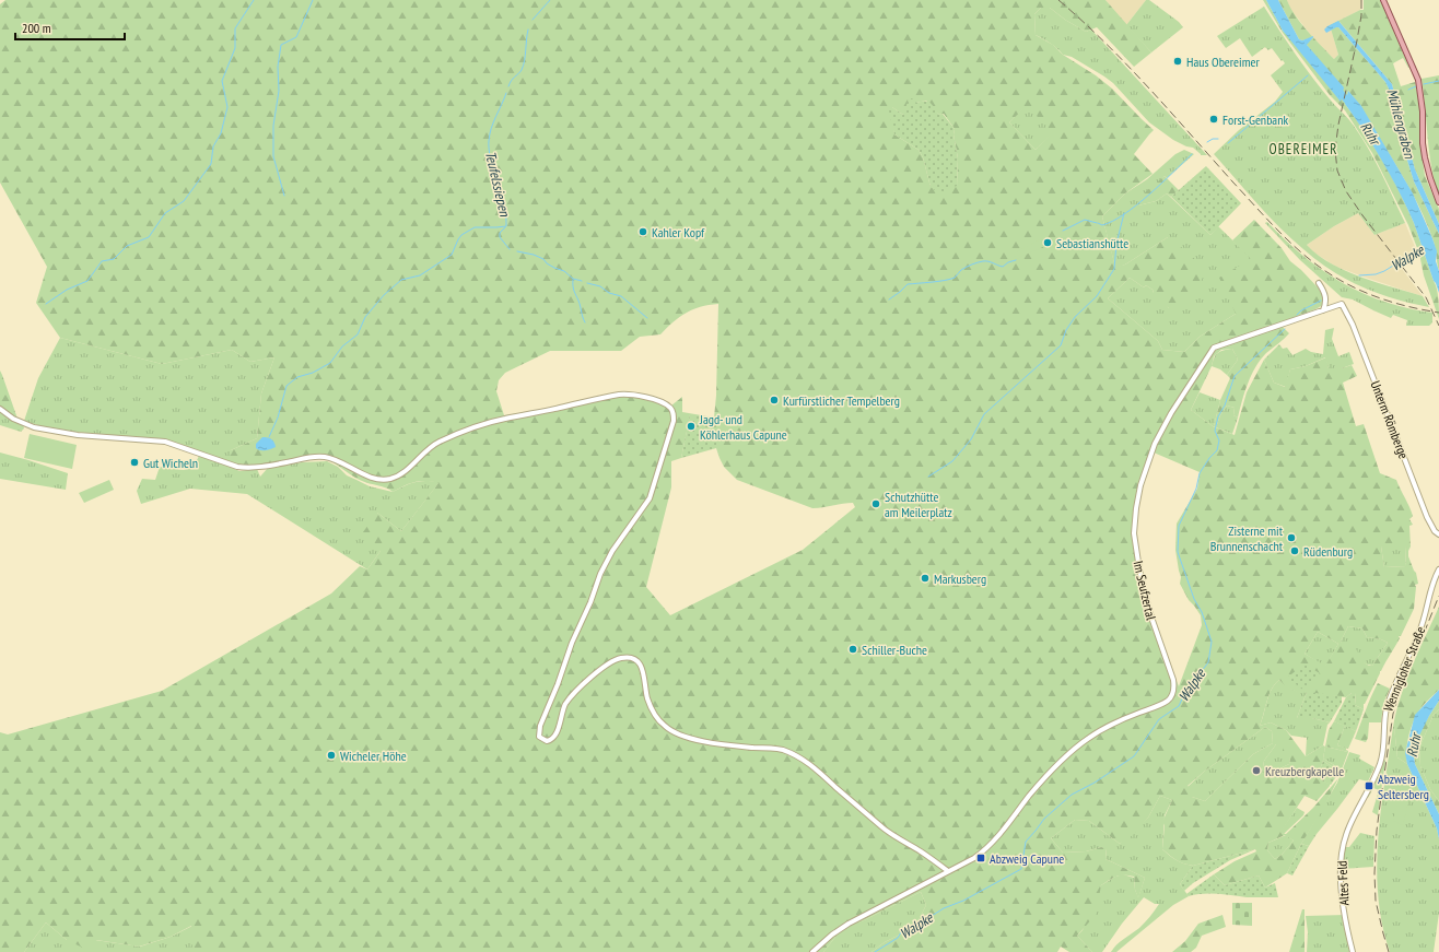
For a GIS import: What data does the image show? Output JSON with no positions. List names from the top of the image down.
{
  "streets": {
    "main road": [
      "Unterm Römberge",
      "Im Seufzertal",
      "Wennigloher Straße",
      "Altes Feld"
    ]
  },
  "crossings": [
    ["Unterm Römberge", "Im Seufzertal"],
    ["Wennigloher Straße", "Altes Feld"]
  ],
  "districts": ["OBEREIMER"],
  "water": [
    "Mühlengraben",
    "Ruhr",
    "Teufelssiepen",
    "Walpke"
  ],
  "places": {
    "other": [
      "Haus Obereimer",
      "Forst-Genbank",
      "Kahler Kopf",
      "Sebastianshütte",
      "Kurfürstlicher Tempelberg",
      "Jagd- und Köhlerhaus Capune",
      "Gut Wicheln",
      "Schutzhütte am Meilerplatz",
      "Zisterne mit Brunnenschacht",
      "Rüdenburg",
      "Markusberg",
      "Schiller-Buche",
      "Wicheler Höhe",
      "Kreuzbergkapelle"
    ],
    "transit": ["Abzweig Seltersberg", "Abzweig Capune"]
  },
  "scale_bar": "200 m"
}
